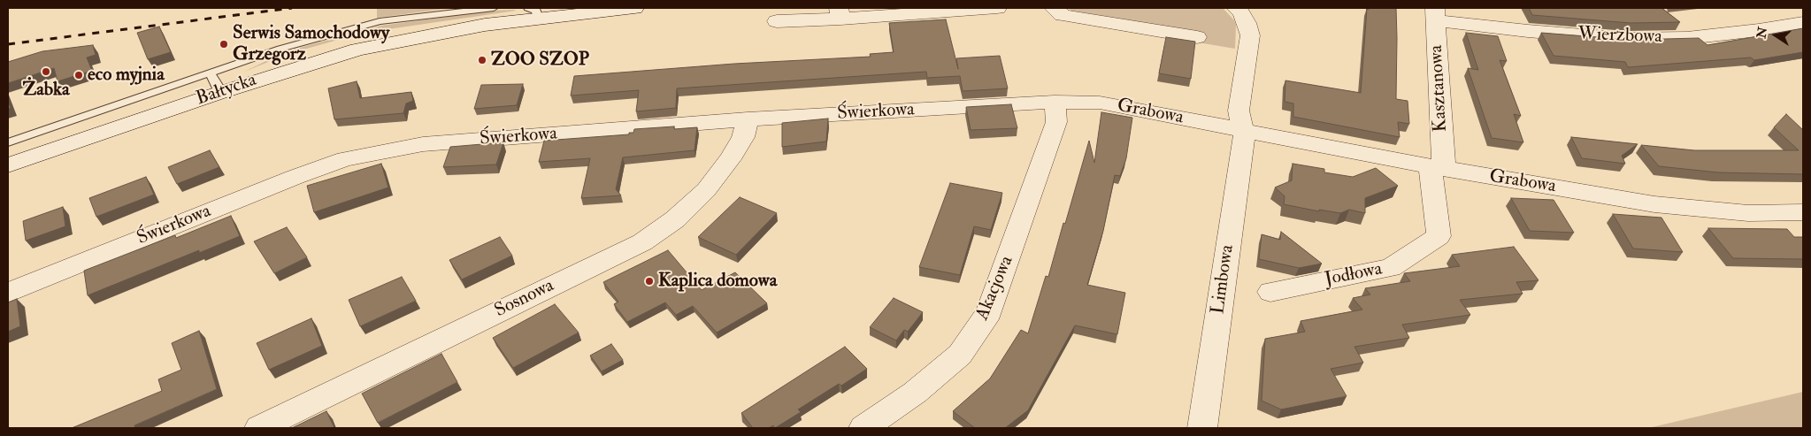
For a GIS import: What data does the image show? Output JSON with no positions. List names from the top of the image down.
{
  "streets": {
    "street": [
      "Wierzbowa",
      "Kasztanowa",
      "Bałtycka",
      "Świerkowa",
      "Grabowa",
      "Jodłowa",
      "Limbowa",
      "Akacjowa",
      "Sosnowa"
    ]
  },
  "crossings": [
    ["Wierzbowa", "Kasztanowa"],
    ["Kasztanowa", "Grabowa"],
    ["Kasztanowa", "Jodłowa"],
    ["Świerkowa", "Grabowa"],
    ["Świerkowa", "Akacjowa"],
    ["Świerkowa", "Sosnowa"],
    ["Grabowa", "Jodłowa"],
    ["Grabowa", "Limbowa"],
    ["Grabowa", "Akacjowa"]
  ],
  "places": [
    "Serwis Samochodowy Grzegorz",
    "ZOO SZOP",
    "Żabka",
    "eco myjnia",
    "Kaplica domowa"
  ],
  "north": "left"
}
